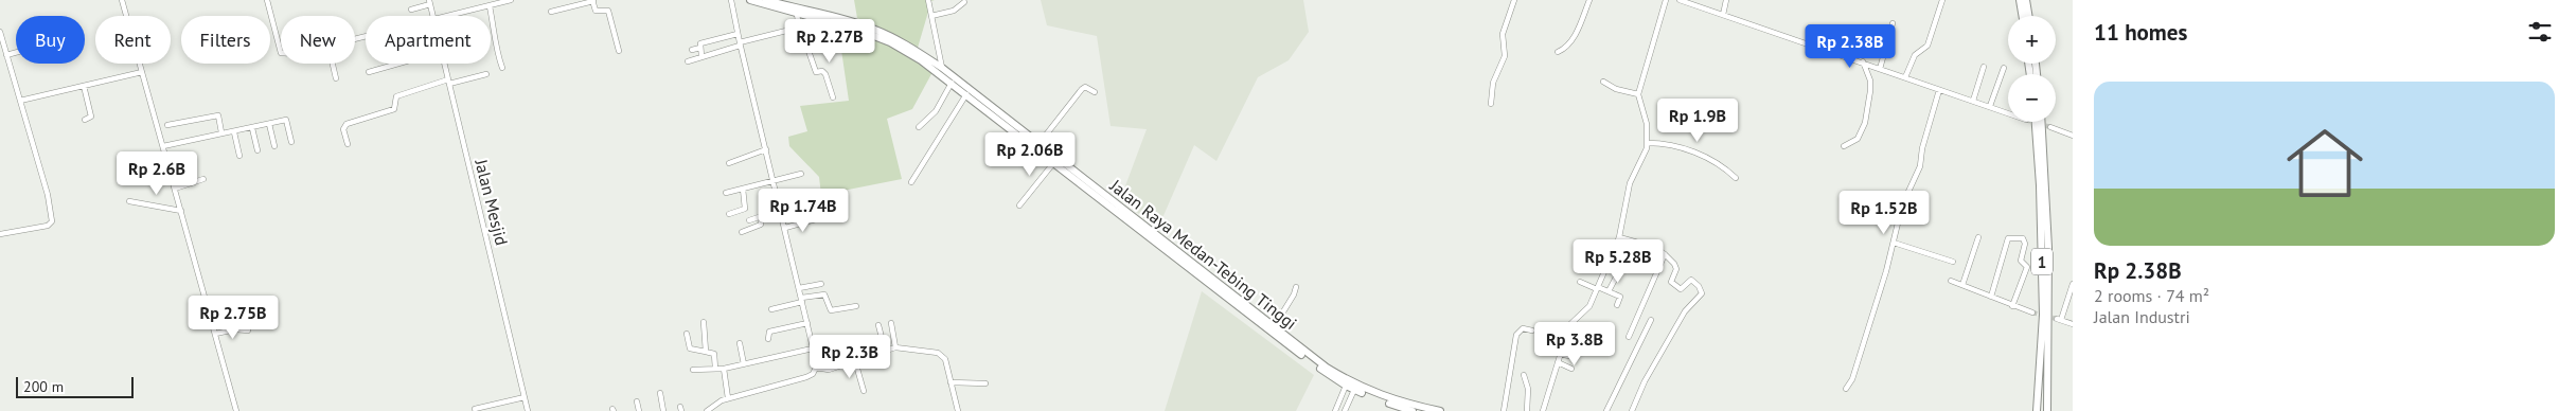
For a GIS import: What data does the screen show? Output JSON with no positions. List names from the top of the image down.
{
  "streets": {
    "highway": ["Jalan Raya Medan-Tebing Tinggi", "1"],
    "street": ["Jalan Mesjid"]
  },
  "scale_bar": "200 m",
  "page": {
    "heading": "11 homes",
    "map_buttons": ["+", "−"],
    "chip": [
      "Buy",
      "Rent",
      "Filters",
      "New",
      "Apartment"
    ],
    "price": [
      "Rp 2.27B",
      "Rp 2.38B",
      "Rp 1.9B",
      "Rp 2.06B",
      "Rp 2.6B",
      "Rp 1.74B",
      "Rp 1.52B",
      "Rp 5.28B",
      "Rp 2.75B",
      "Rp 3.8B",
      "Rp 2.3B"
    ],
    "list": [
      {
        "name": "Rp 2.38B",
        "note": "2 rooms · 74 m² · Jalan Industri"
      }
    ],
    "scale": "200 m"
  }
}
